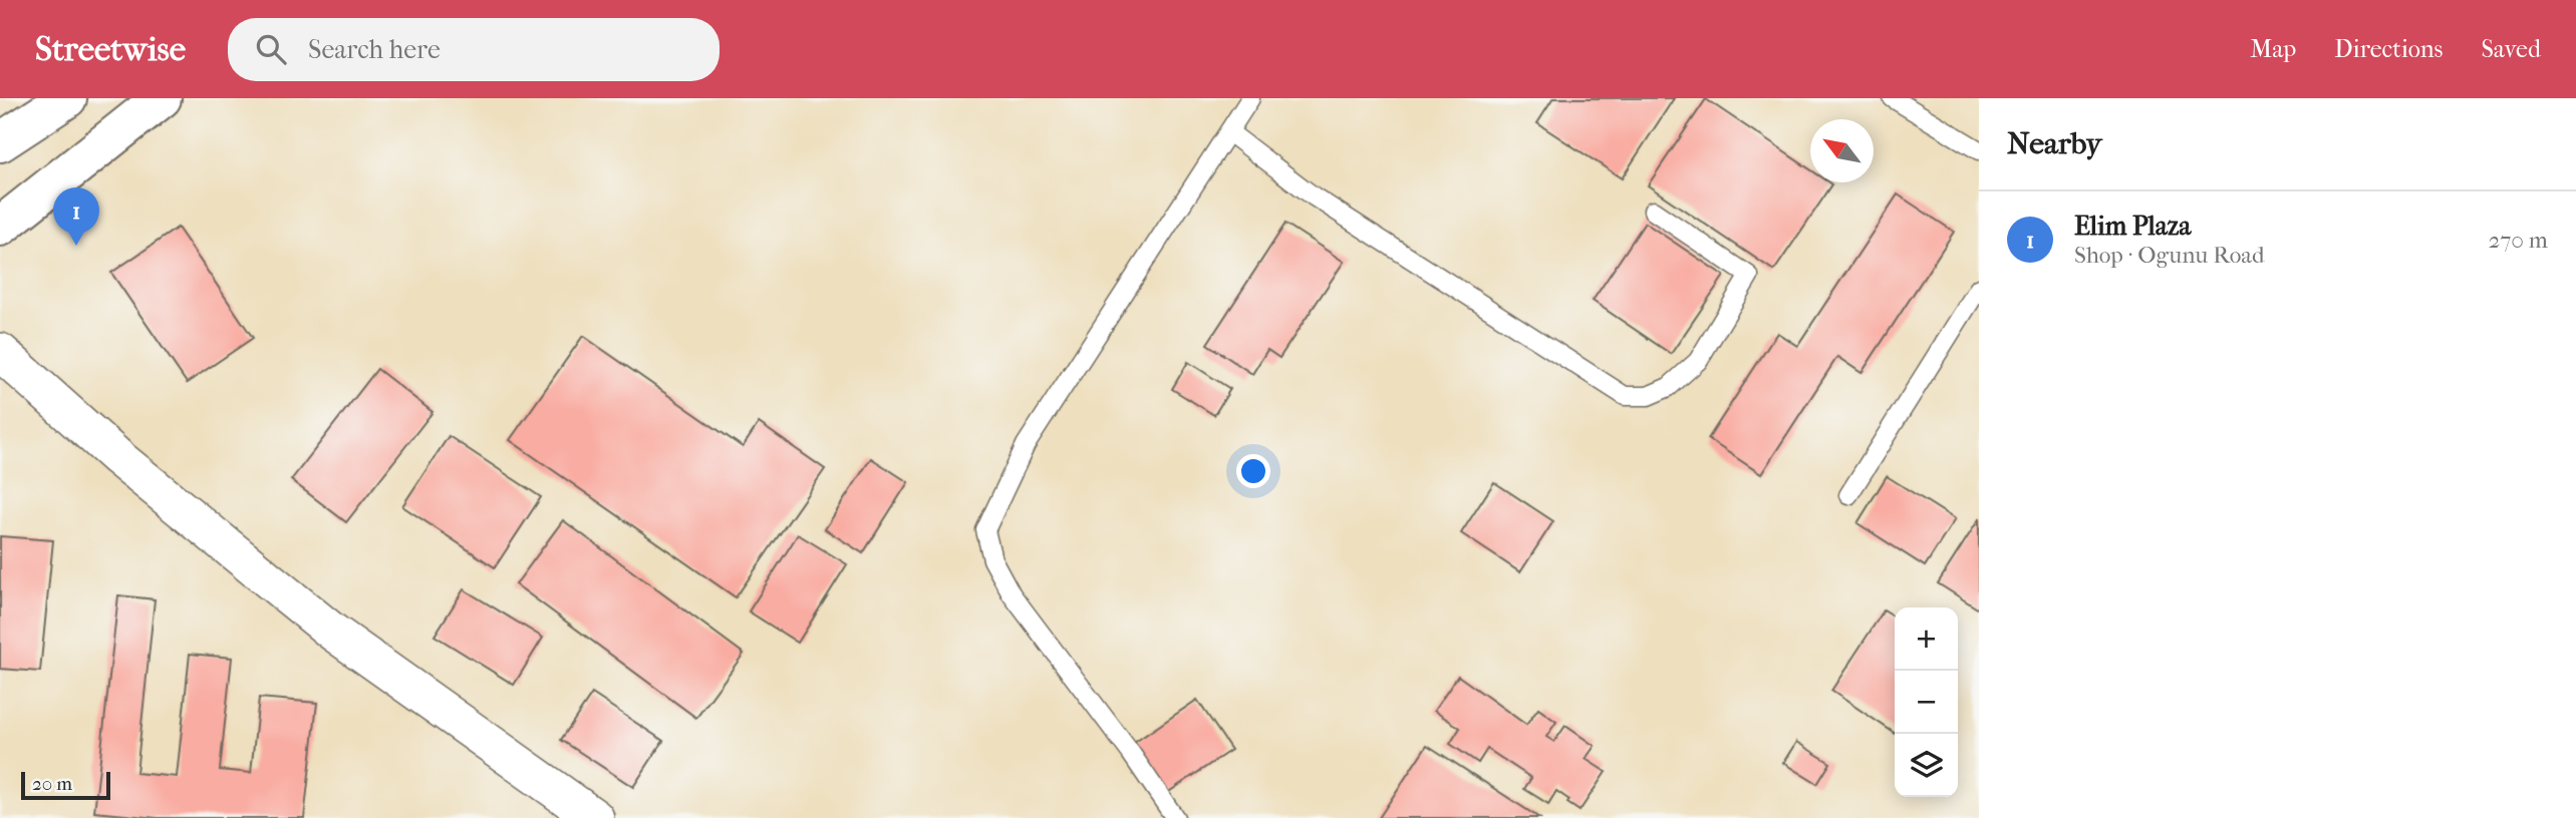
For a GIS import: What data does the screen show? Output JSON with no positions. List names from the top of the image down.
{
  "scale_bar": "20 m",
  "north": "top left",
  "page": {
    "header": "Streetwise",
    "search": "Search here",
    "nav": ["Map", "Directions", "Saved"],
    "heading": "Nearby",
    "pins": "1",
    "list": [
      {
        "mark": "1",
        "name": "Elim Plaza",
        "note": "Shop · Ogunu Road",
        "value": "270 m"
      }
    ],
    "map_buttons": ["+", "−"],
    "scale": "20 m"
  }
}
